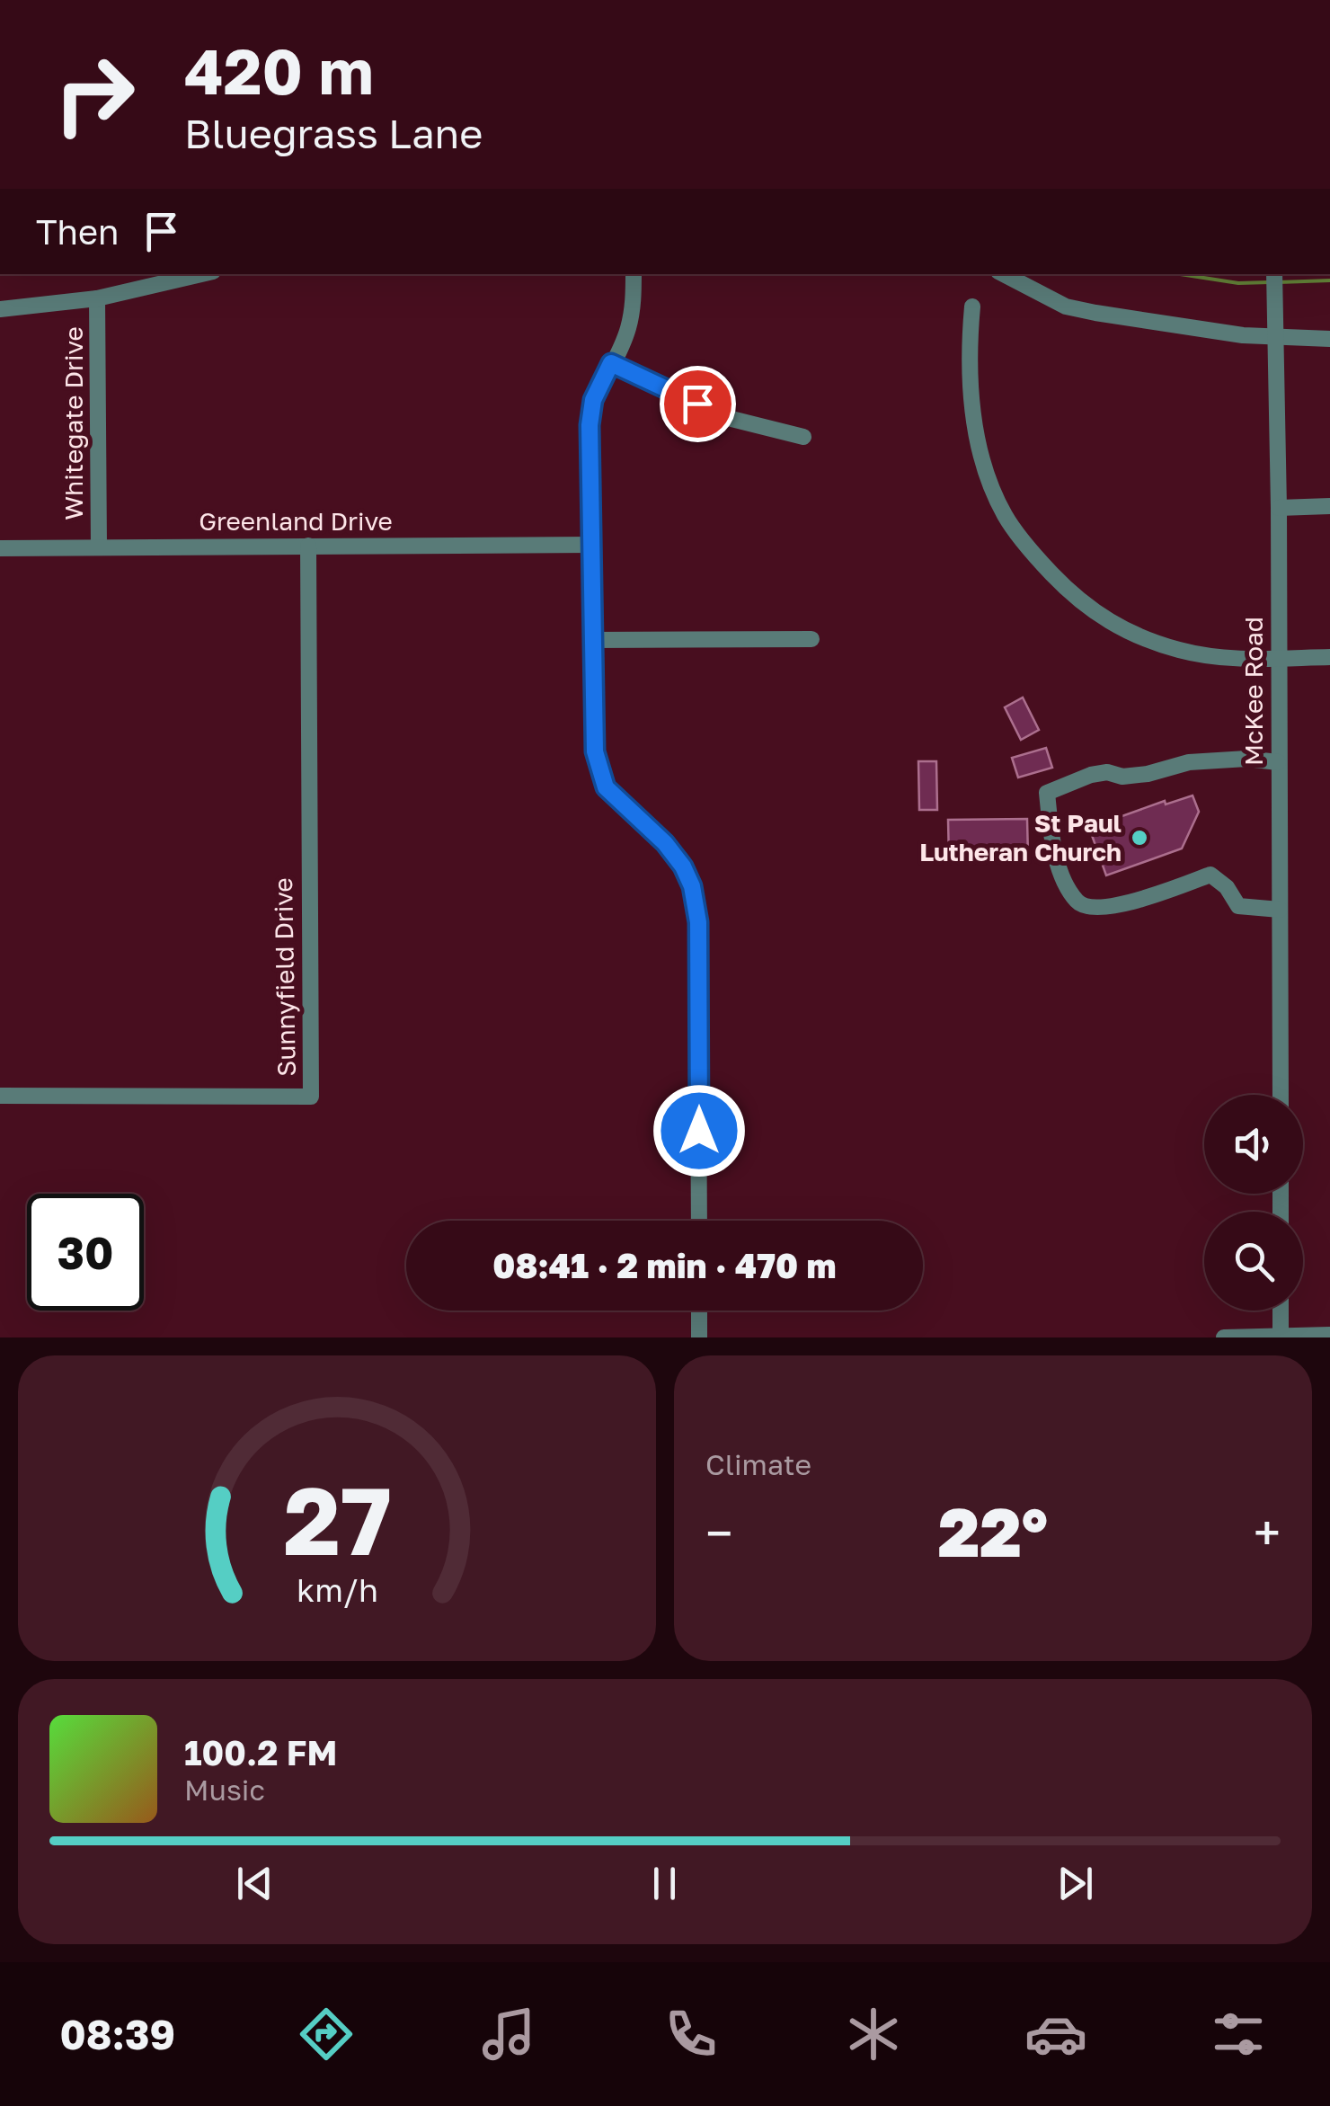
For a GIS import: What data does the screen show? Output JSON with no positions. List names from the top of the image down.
{
  "streets": {
    "street": [
      "Whitegate Drive",
      "Greenland Drive",
      "McKee Road",
      "Sunnyfield Drive"
    ]
  },
  "crossings": [
    ["Whitegate Drive", "Greenland Drive"],
    ["Greenland Drive", "Sunnyfield Drive"]
  ],
  "places": ["St Paul Lutheran Church"],
  "page": {
    "turn": ["420 m", "Bluegrass Lane"],
    "then": "Then",
    "limit": "30",
    "trip": "08:41 · 2 min · 470 m",
    "tile": "Climate",
    "heat": ["−", "22°", "+"],
    "song": ["100.2 FM", "Music"],
    "tabs": "08:39",
    "gauge": ["27", "km/h"]
  }
}
